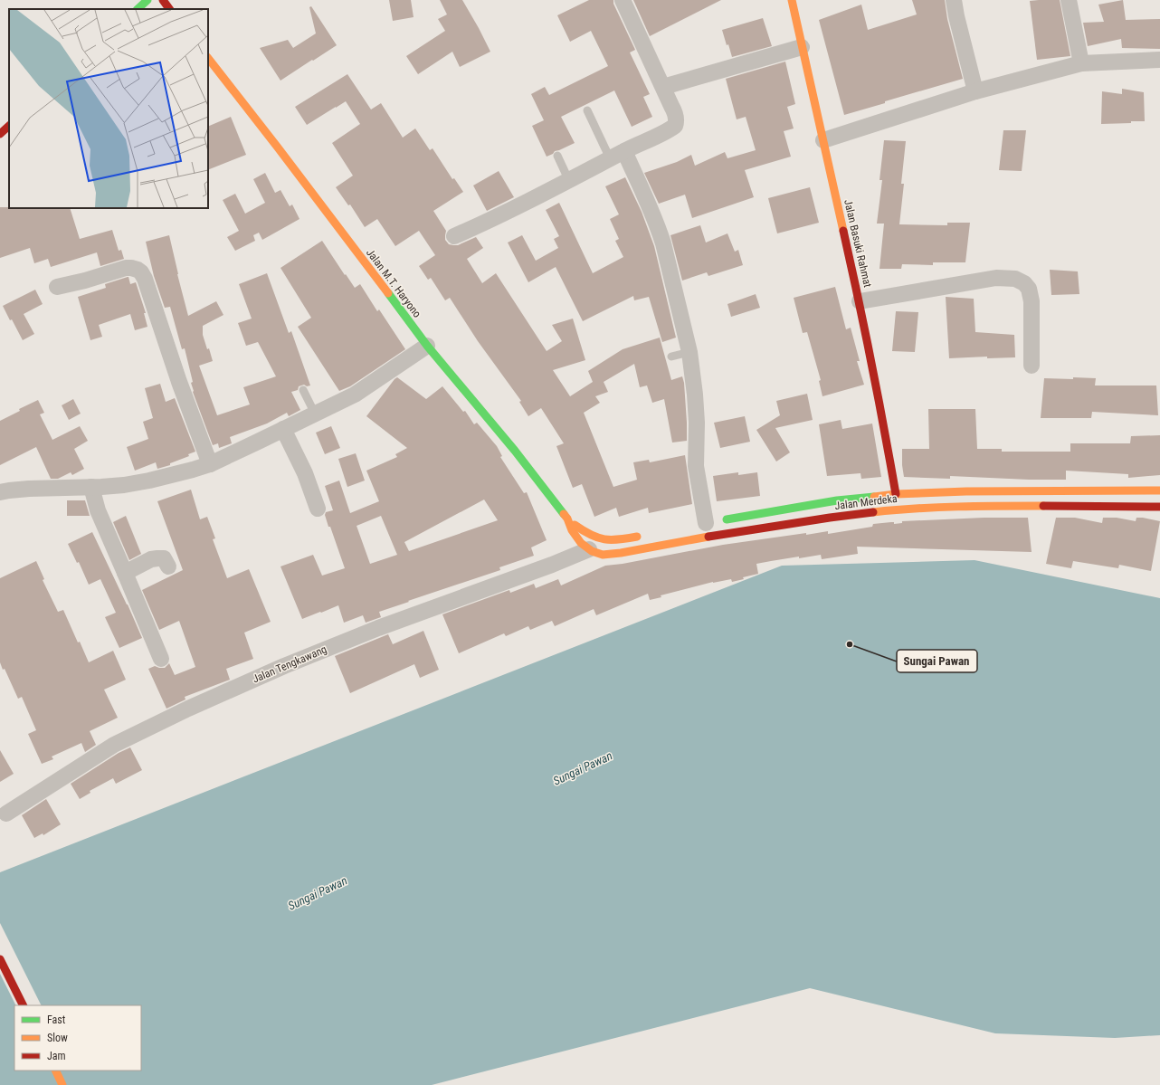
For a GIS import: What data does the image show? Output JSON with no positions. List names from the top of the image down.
{
  "streets": {
    "main road": ["Jalan Basuki Rahmat", "Jalan M.T. Haryono", "Jalan Merdeka"],
    "street": ["Jalan Tengkawang"]
  },
  "crossings": [
    ["Jalan Basuki Rahmat", "Jalan Merdeka"],
    ["Jalan M.T. Haryono", "Jalan Merdeka"],
    ["Jalan M.T. Haryono", "Jalan Tengkawang"],
    ["Jalan Merdeka", "Jalan Tengkawang"]
  ],
  "water": ["Sungai Pawan"],
  "places": ["Sungai Pawan"],
  "legend": ["Fast", "Slow", "Jam"]
}
